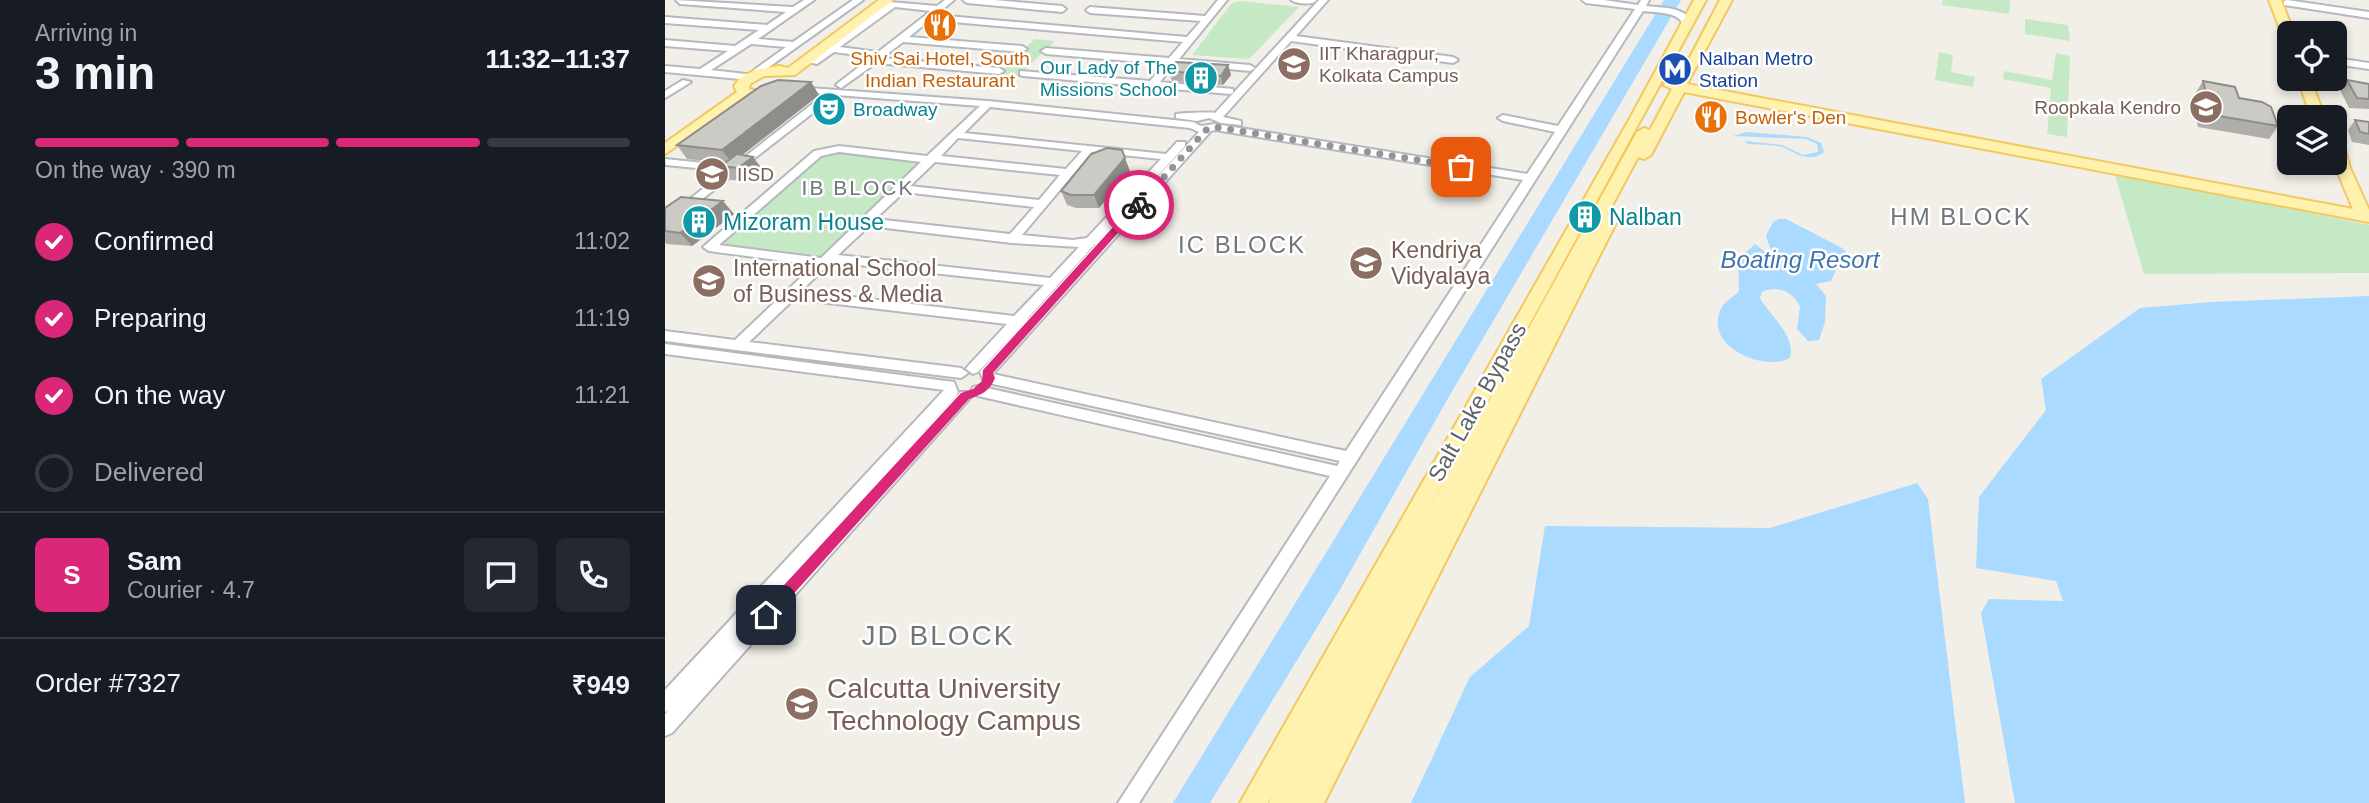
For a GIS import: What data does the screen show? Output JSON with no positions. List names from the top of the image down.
{
  "streets": {
    "main road": ["Salt Lake Bypass"]
  },
  "districts": [
    "IB BLOCK",
    "HM BLOCK",
    "IC BLOCK",
    "JD BLOCK"
  ],
  "water": ["Boating Resort"],
  "places": {
    "restaurant": ["Shiv Sai Hotel, South Indian Restaurant", "Bowler's Den"],
    "school or university": [
      "IIT Kharagpur, Kolkata Campus",
      "Roopkala Kendro",
      "IISD",
      "Kendriya Vidyalaya",
      "International School of Business & Media",
      "Calcutta University Technology Campus"
    ],
    "metro station": ["Nalban Metro Station"],
    "building": ["Our Lady of The Missions School", "Nalban", "Mizoram House"],
    "theatre": ["Broadway"]
  },
  "page": {
    "heading": ["3 min", "Arriving in", "11:32–11:37"],
    "panel": [
      "Sam",
      "Courier · 4.7",
      "Order #7327",
      "₹949"
    ],
    "bar": "On the way · 390 m",
    "list": [
      ["Confirmed", "11:02"],
      ["Preparing", "11:19"],
      ["On the way", "11:21"],
      "Delivered"
    ],
    "round": "S"
  }
}
